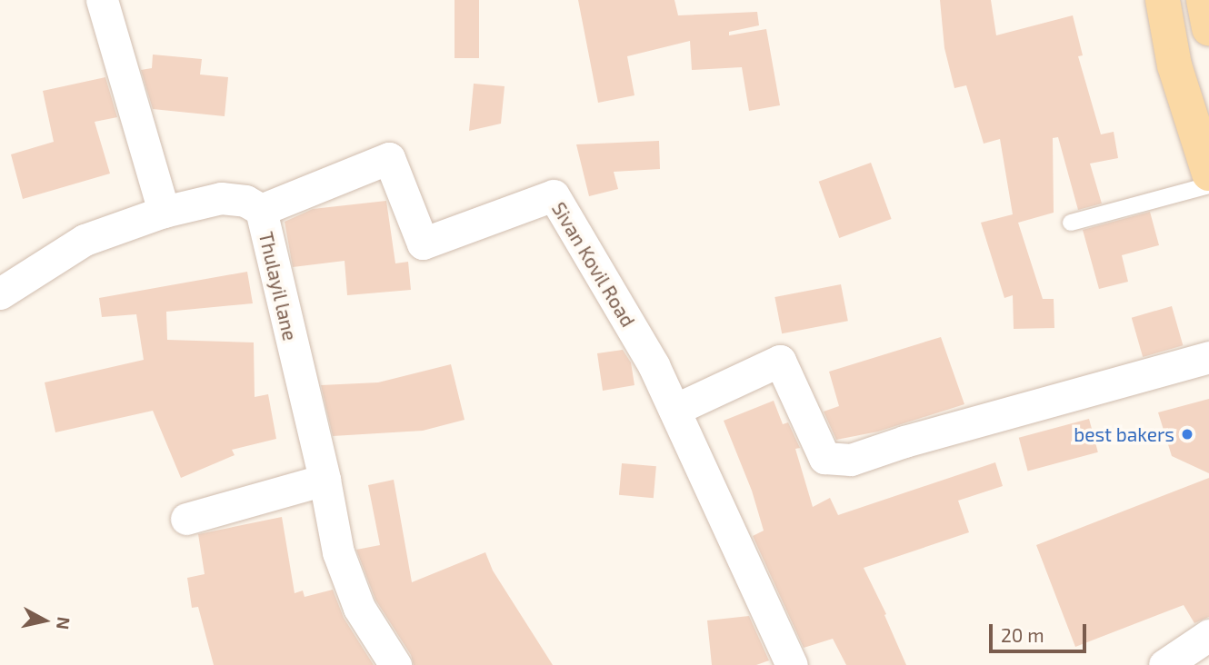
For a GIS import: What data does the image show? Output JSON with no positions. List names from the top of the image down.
{
  "streets": {
    "street": ["Sivan Kovil Road", "Thulayil lane"]
  },
  "crossings": [
    ["Sivan Kovil Road", "Thulayil lane"]
  ],
  "places": ["best bakers"],
  "scale_bar": "20 m",
  "north": "right"
}
